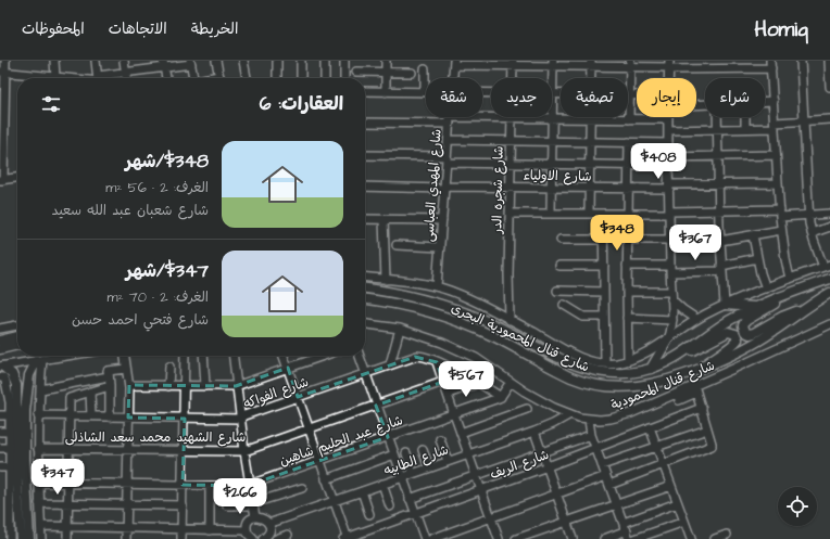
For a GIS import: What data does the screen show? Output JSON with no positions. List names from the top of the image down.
{
  "streets": {
    "main road": ["شارع قنال المحمودية البحرى"],
    "street": [
      "شارع الاولياء",
      "شارع المهدي العباسى",
      "شارع شجره الدر",
      "شارع قنال المحمودية",
      "شارع الفواكه",
      "شارع الشهيد محمد سعد الشاذلى",
      "شارع عبد الحليم شاهين",
      "شارع الطابيه",
      "شارع الريف"
    ]
  },
  "crossings": [
    ["شارع الاولياء", "شارع المهدي العباسى"],
    ["شارع الاولياء", "شارع شجره الدر"],
    ["شارع قنال المحمودية", "شارع الطابيه"],
    ["شارع الفواكه", "شارع عبد الحليم شاهين"]
  ],
  "page": {
    "header": "Homiq",
    "nav": ["الخريطة", "الاتجاهات", "المحفوظات"],
    "chip": [
      "شراء",
      "إيجار",
      "تصفية",
      "جديد",
      "شقة"
    ],
    "heading": "العقارات: 6",
    "list": [
      {
        "name": "$348/شهر",
        "note": "الغرف: 2 · 56 m² · شارع شعبان عبد الله سعيد"
      },
      {
        "name": "$347/شهر",
        "note": "الغرف: 2 · 70 m² · شارع فتحي احمد حسن"
      }
    ],
    "price": [
      "$408",
      "$348",
      "$367",
      "$567",
      "$347",
      "$266"
    ]
  }
}
